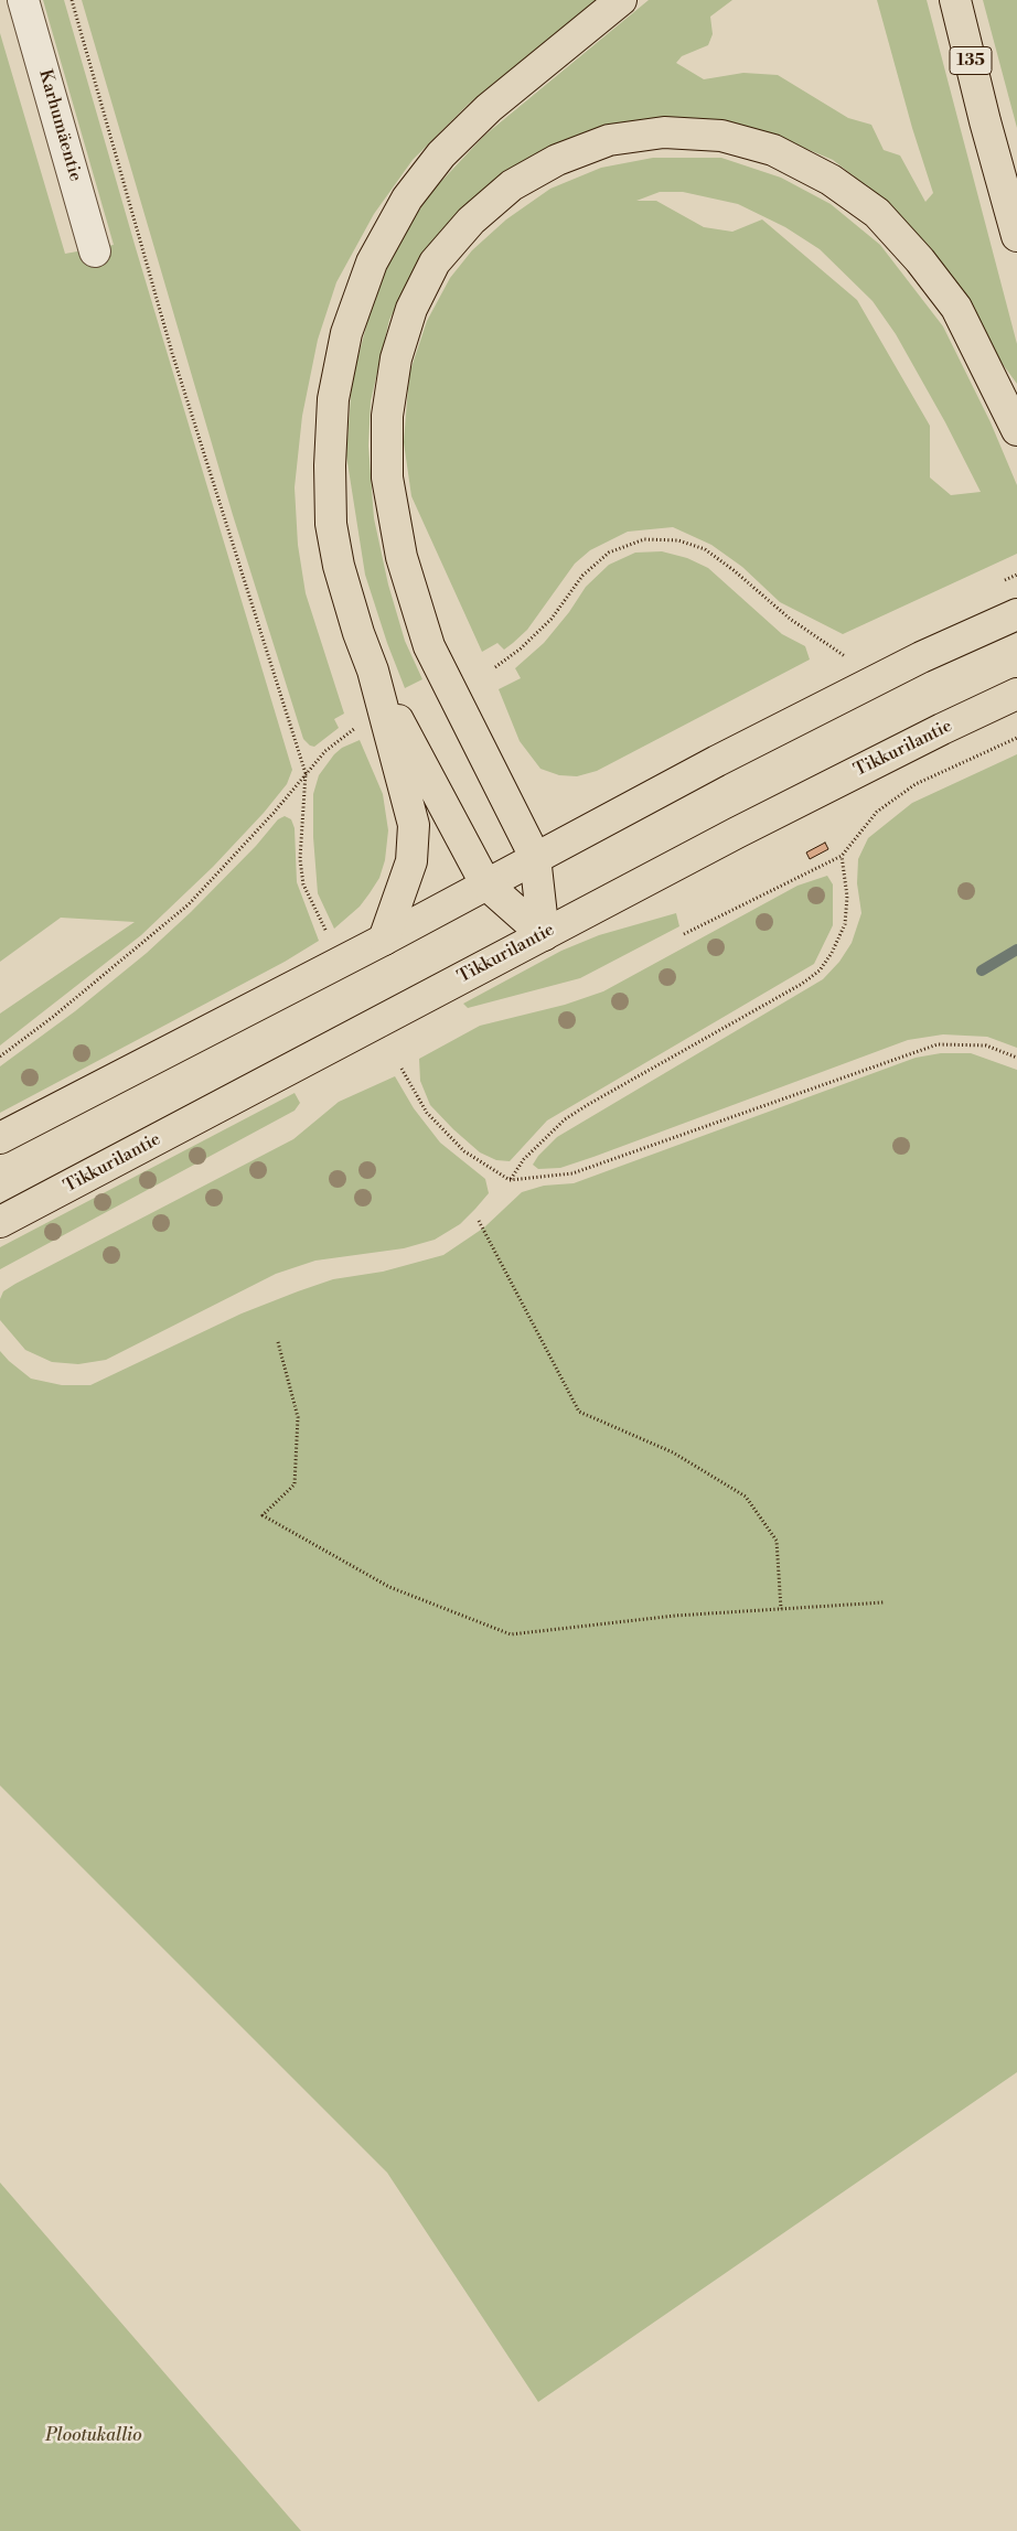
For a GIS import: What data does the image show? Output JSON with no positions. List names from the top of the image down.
{
  "streets": {
    "main road": ["135", "Tikkurilantie"],
    "street": ["Karhumäentie"]
  },
  "parks": ["Plootukallio"]
}
